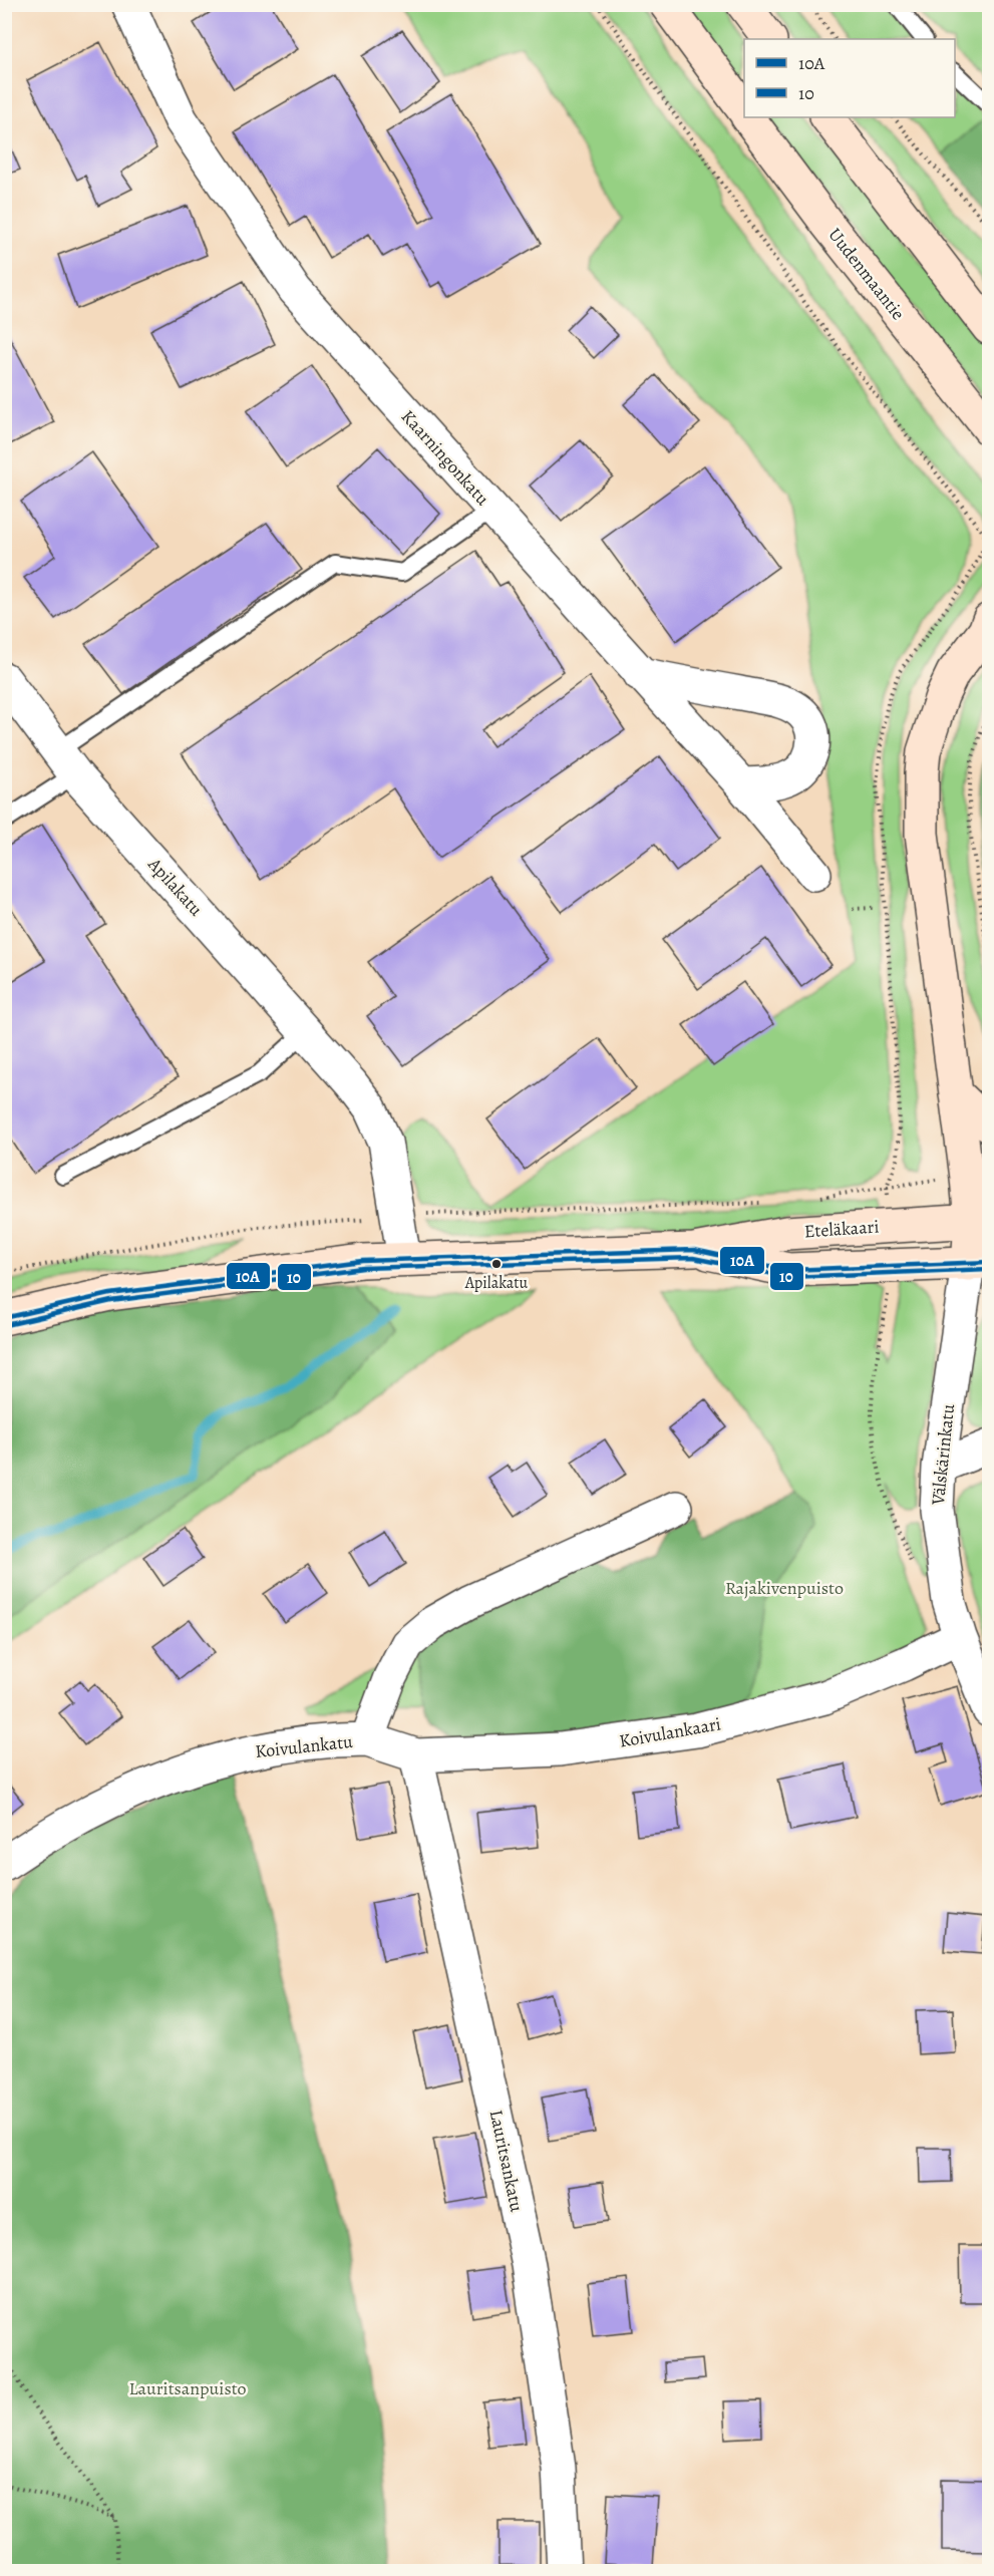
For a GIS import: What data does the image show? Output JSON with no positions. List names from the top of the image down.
{
  "streets": {
    "main road": ["Uudenmaantie", "Eteläkaari"],
    "street": [
      "Kaarningonkatu",
      "Apilakatu",
      "Välskärinkatu",
      "Koivulankaari",
      "Koivulankatu",
      "Lauritsankatu"
    ]
  },
  "crossings": [
    ["Apilakatu", "Eteläkaari"],
    ["Eteläkaari", "Välskärinkatu"],
    ["Välskärinkatu", "Koivulankaari"],
    ["Koivulankaari", "Koivulankatu"],
    ["Koivulankaari", "Lauritsankatu"]
  ],
  "parks": ["Rajakivenpuisto", "Lauritsanpuisto"],
  "places": ["Apilakatu"],
  "lines": ["transit line 10A", "transit line 10"],
  "legend": ["10A", "10"]
}
